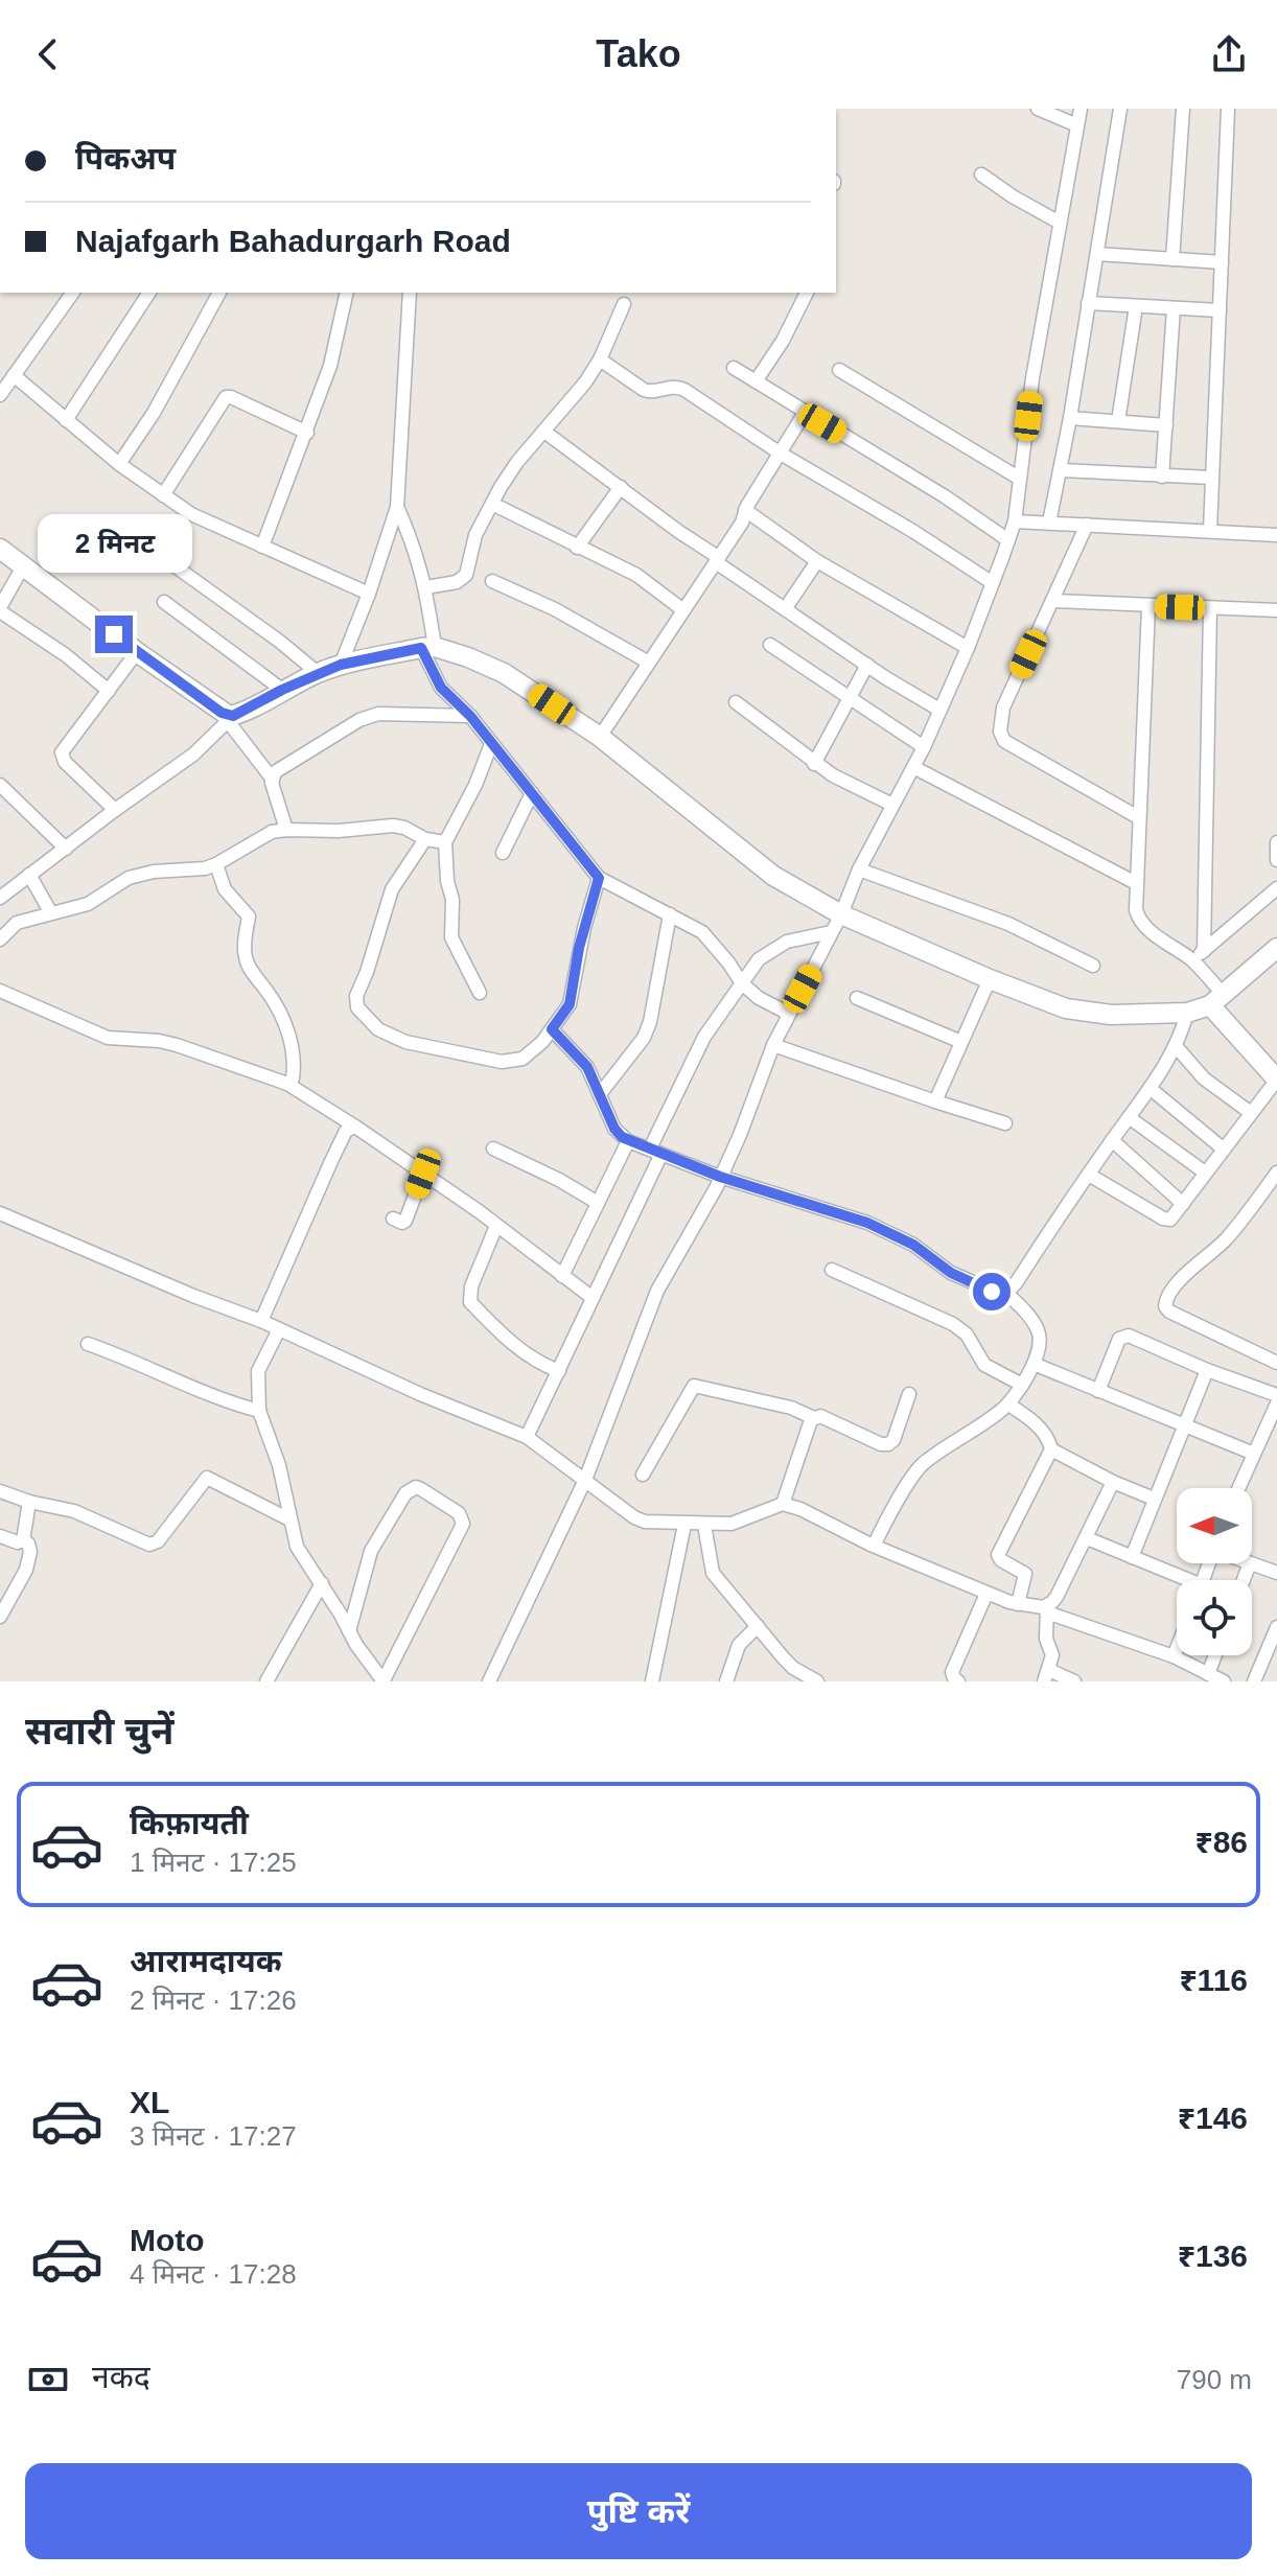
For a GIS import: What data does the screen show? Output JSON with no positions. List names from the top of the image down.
{
  "north": "left",
  "page": {
    "header": "Tako",
    "banner": ["पिकअप", "Najafgarh Bahadurgarh Road"],
    "bubble": "2 मिनट",
    "heading": "सवारी चुनें",
    "list": [
      {
        "name": "किफ़ायती",
        "note": "1 मिनट · 17:25",
        "value": "₹86"
      },
      {
        "name": "आरामदायक",
        "note": "2 मिनट · 17:26",
        "value": "₹116"
      },
      {
        "name": "XL",
        "note": "3 मिनट · 17:27",
        "value": "₹146"
      },
      {
        "name": "Moto",
        "note": "4 मिनट · 17:28",
        "value": "₹136"
      }
    ],
    "pay": ["नकद", "790 m"],
    "buttons": "पुष्टि करें"
  }
}
